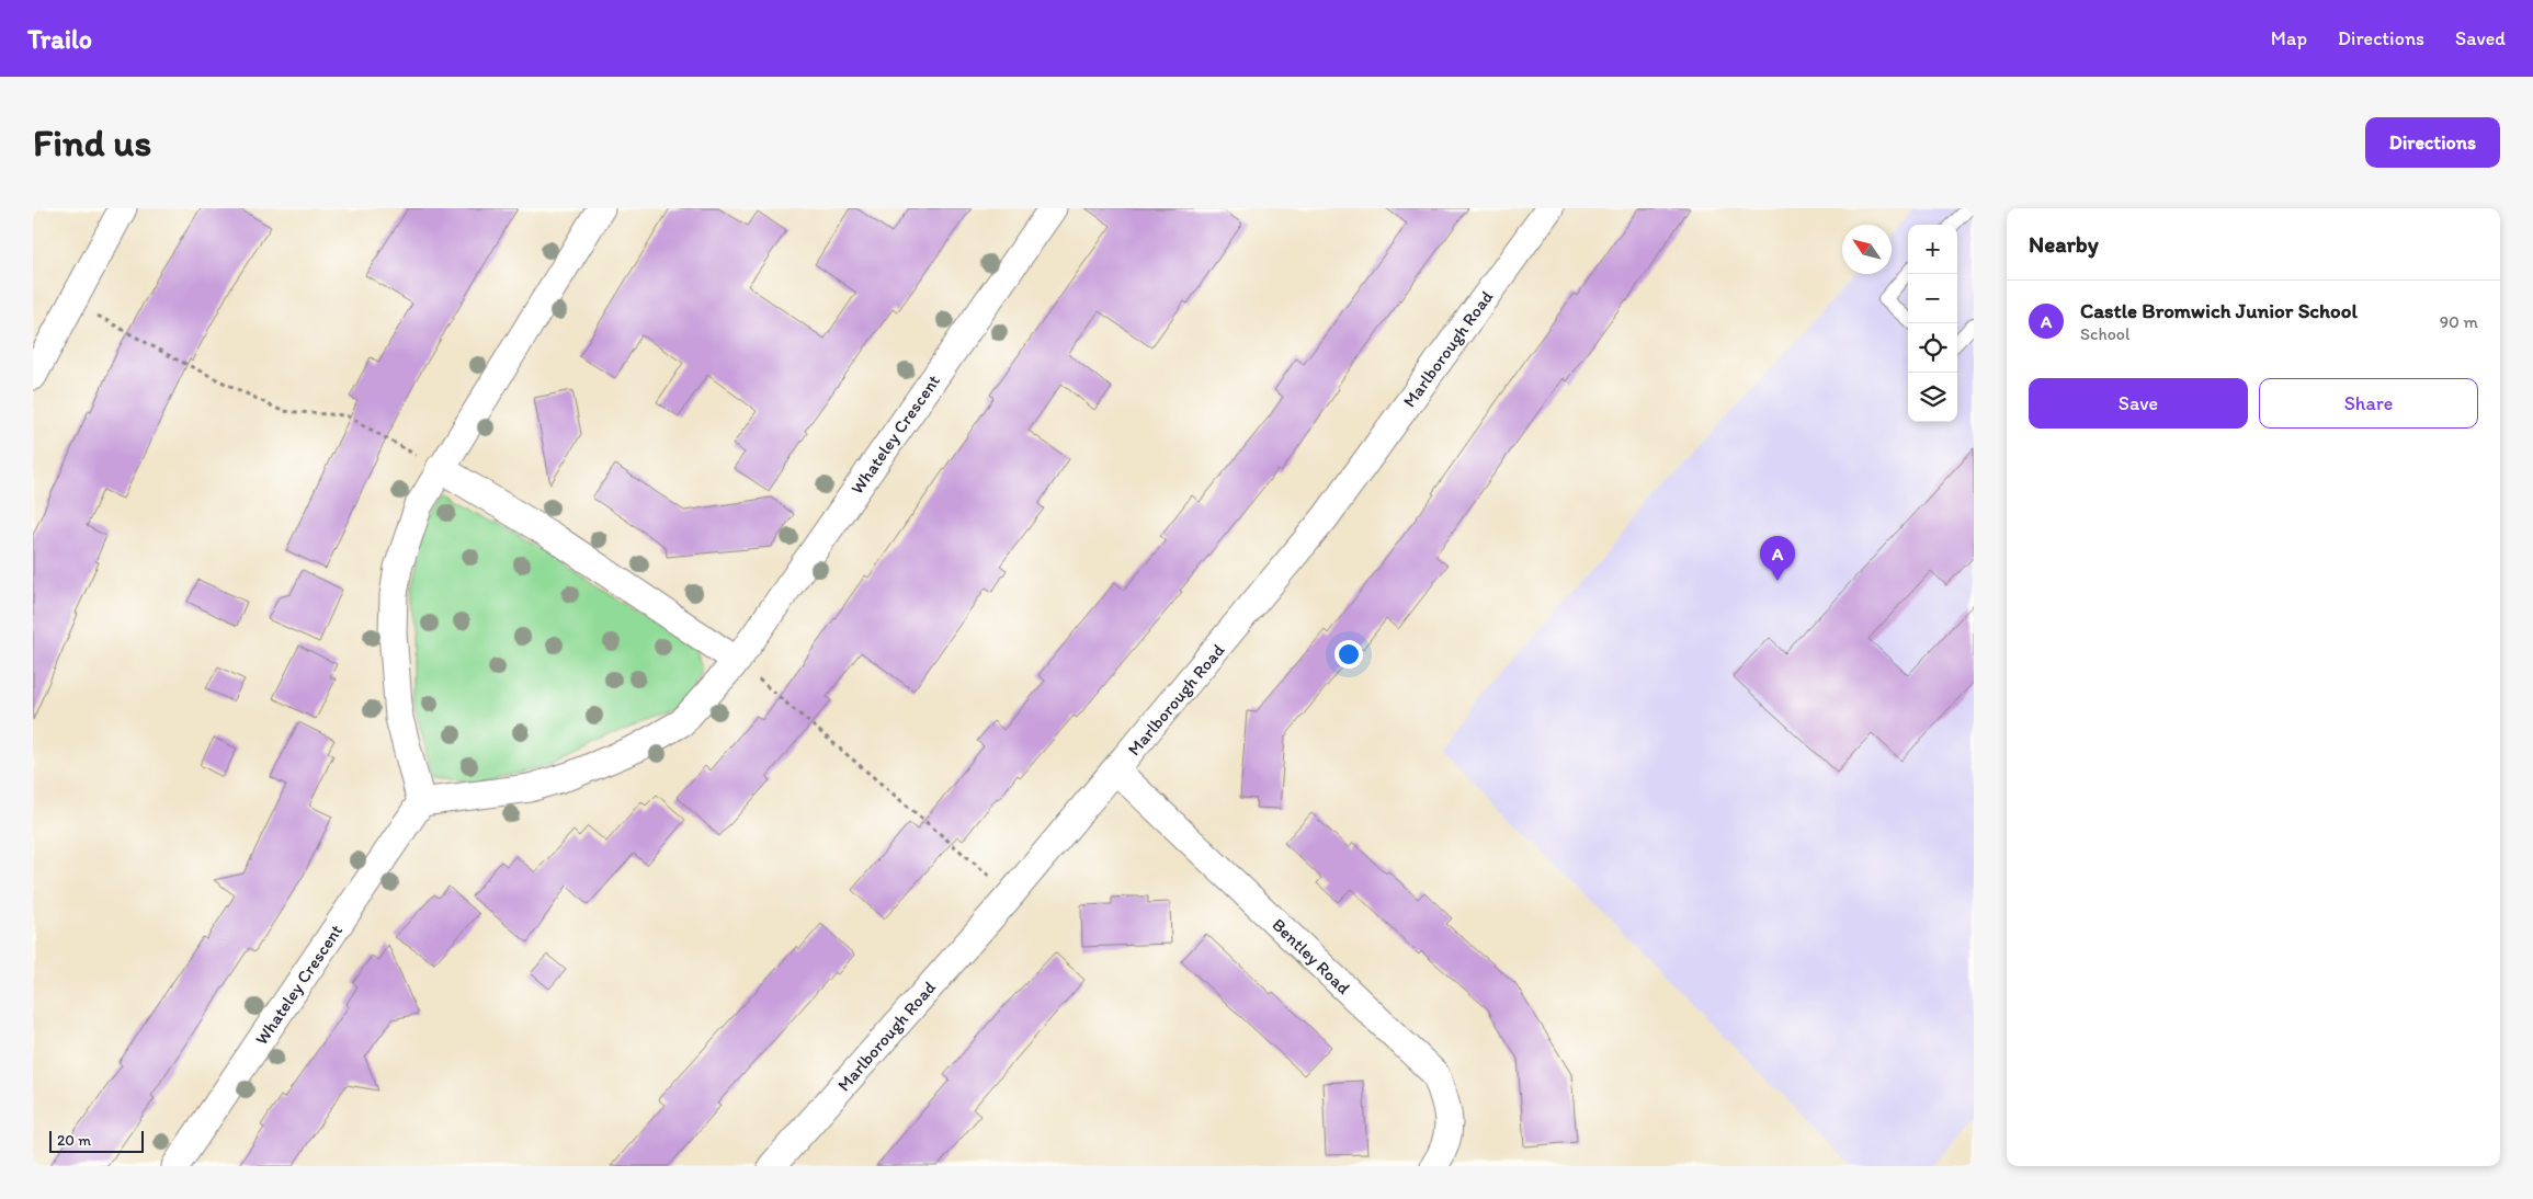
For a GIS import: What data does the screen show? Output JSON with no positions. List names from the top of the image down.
{
  "streets": {
    "street": ["Marlborough Road", "Whateley Crescent", "Bentley Road"]
  },
  "crossings": [
    ["Marlborough Road", "Bentley Road"]
  ],
  "scale_bar": "20 m",
  "north": "top left",
  "page": {
    "header": "Trailo",
    "nav": ["Map", "Directions", "Saved"],
    "buttons": [
      "Directions",
      ["Save", "Share"]
    ],
    "title": "Find us",
    "heading": "Nearby",
    "map_buttons": ["+", "−"],
    "list": [
      {
        "mark": "A",
        "name": "Castle Bromwich Junior School",
        "note": "School",
        "value": "90 m"
      }
    ],
    "pins": "A",
    "scale": "20 m"
  }
}
